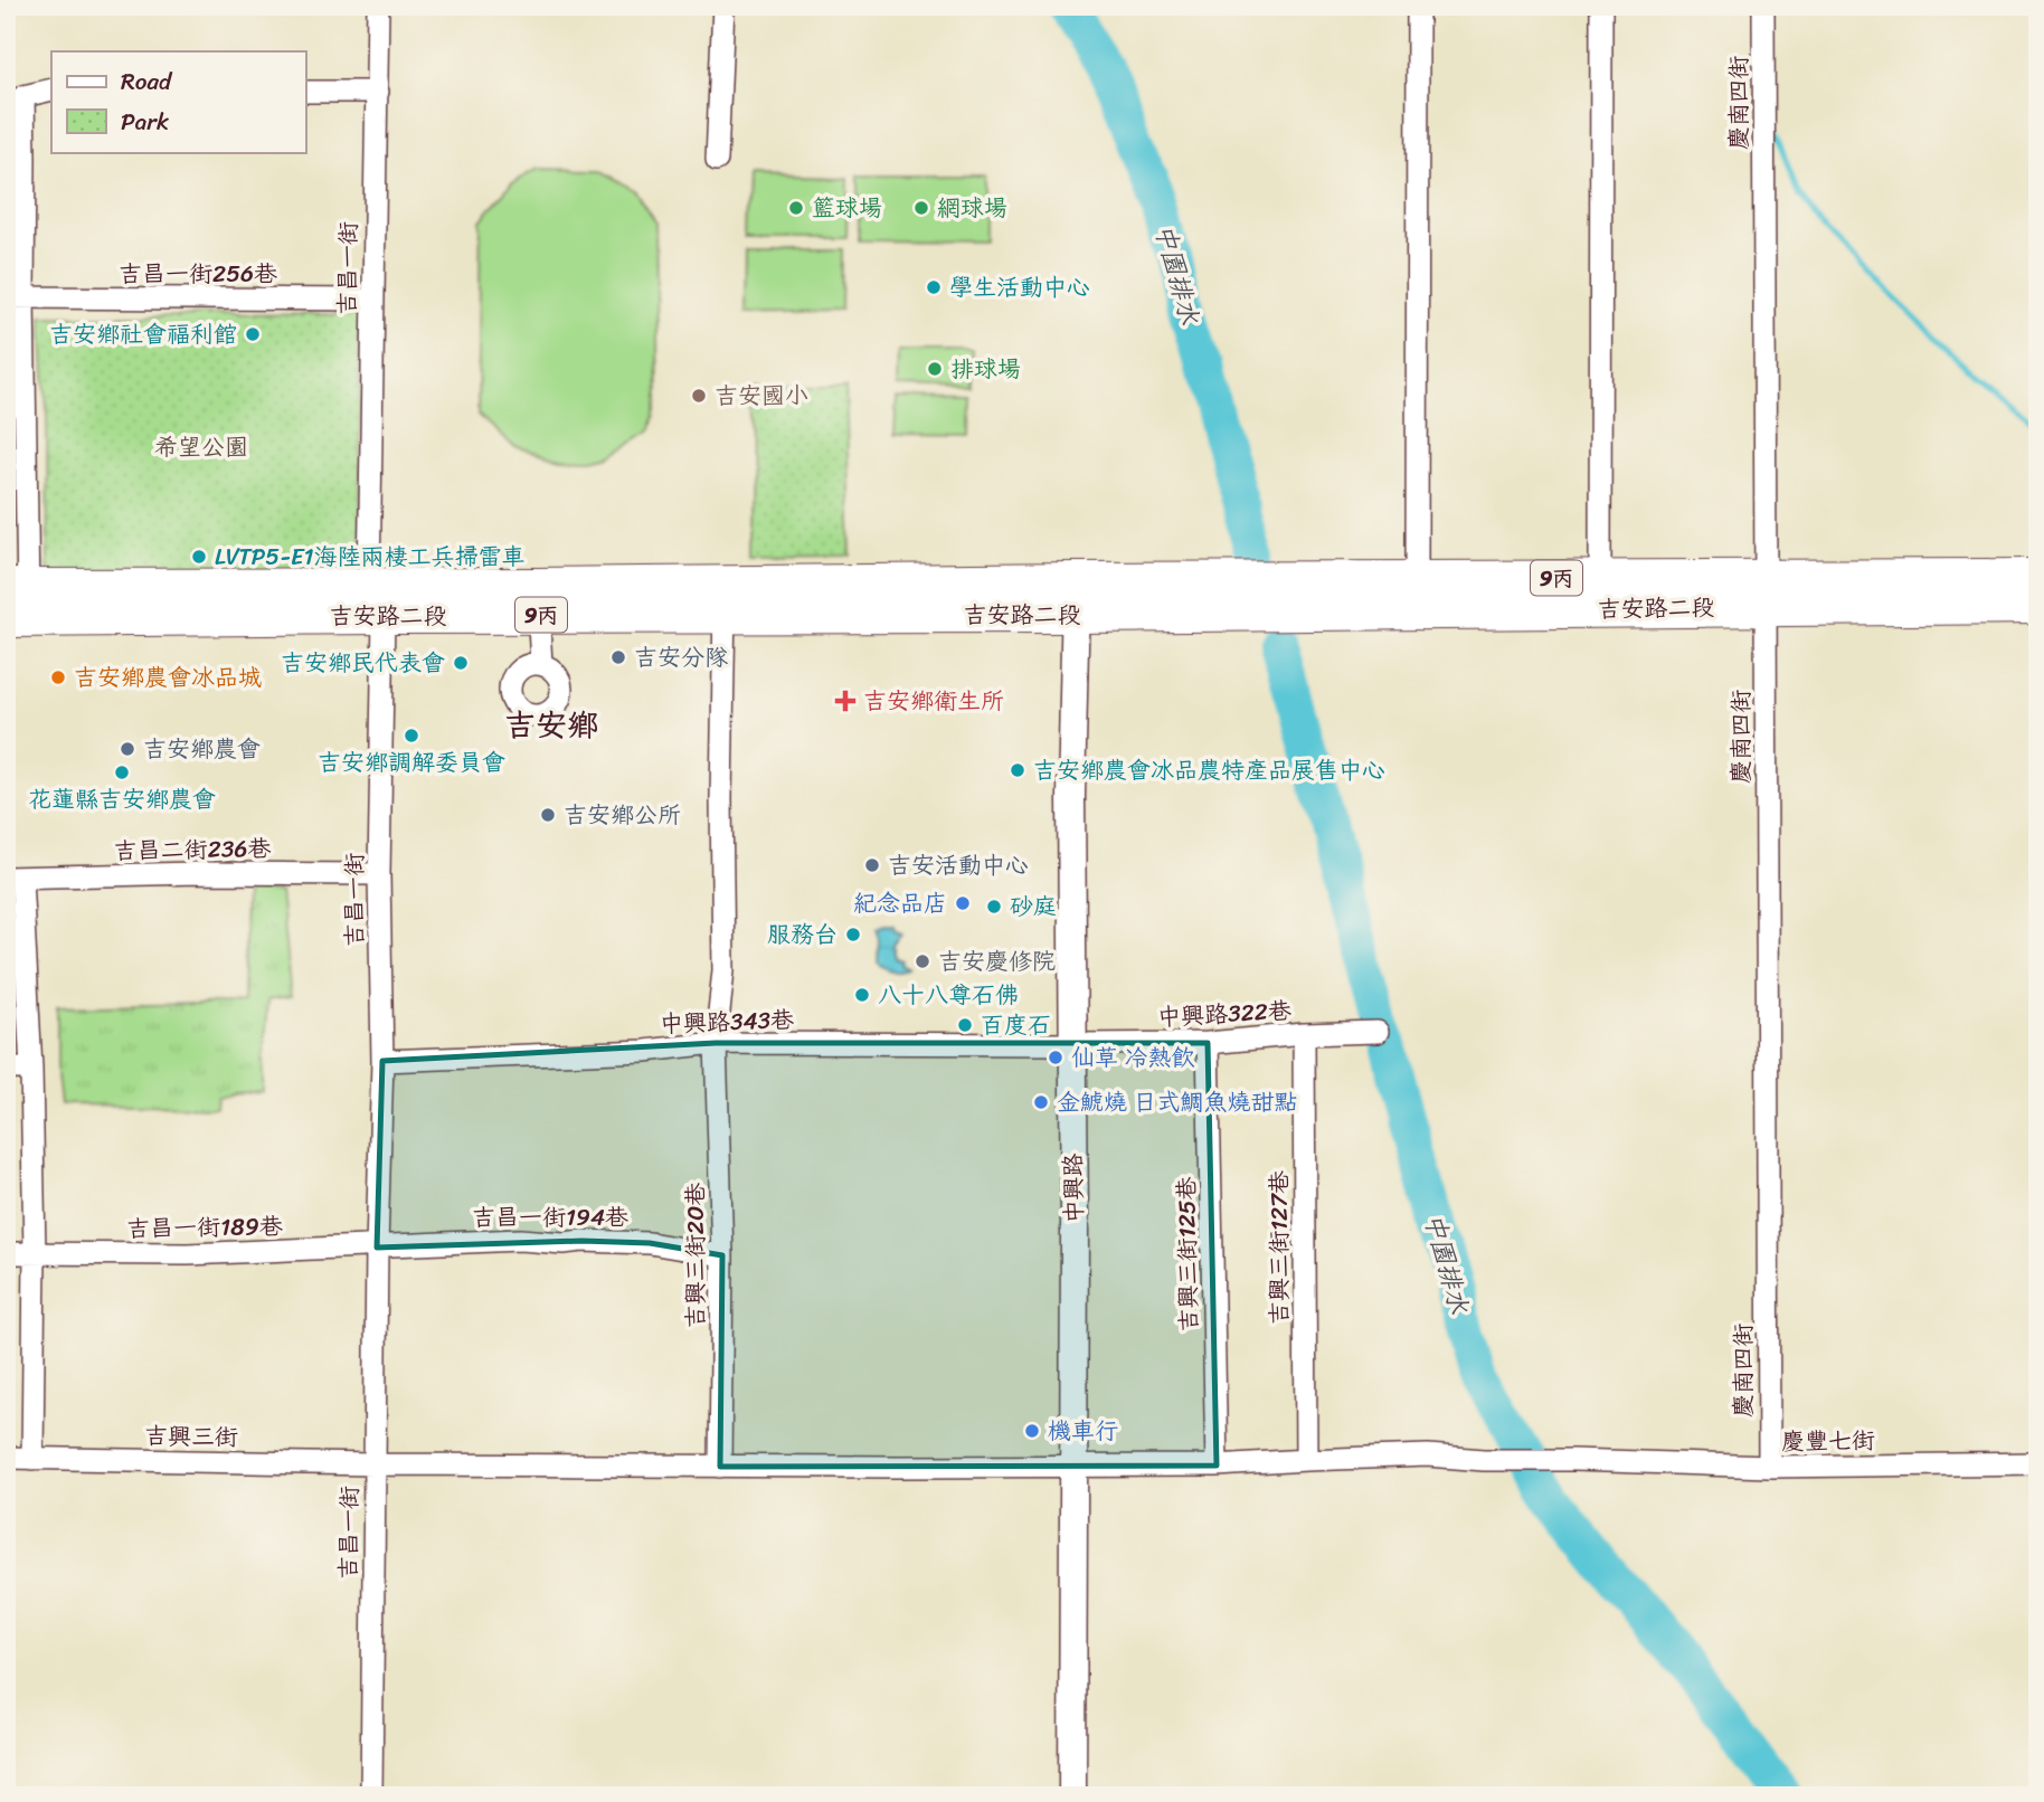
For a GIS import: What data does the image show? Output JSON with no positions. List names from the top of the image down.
{
  "streets": {
    "main road": ["9丙", "吉安路二段"],
    "street": [
      "慶南四街",
      "吉昌一街",
      "吉昌一街256巷",
      "吉昌二街236巷",
      "中興路322巷",
      "中興路343巷",
      "中興路",
      "吉昌一街194巷",
      "吉昌一街189巷",
      "吉興三街127巷",
      "吉興三街125巷",
      "吉興三街20巷",
      "吉興三街",
      "慶豐七街"
    ]
  },
  "crossings": [
    ["慶南四街", "吉安路二段"],
    ["慶南四街", "慶豐七街"],
    ["吉昌一街", "吉昌一街256巷"],
    ["吉昌一街", "吉安路二段"],
    ["吉昌一街", "吉昌二街236巷"],
    ["吉昌一街", "中興路343巷"],
    ["吉昌一街", "吉昌一街194巷"],
    ["吉昌一街", "吉昌一街189巷"],
    ["吉昌一街", "吉興三街"],
    ["吉安路二段", "中興路"],
    ["吉安路二段", "吉興三街20巷"],
    ["中興路322巷", "中興路343巷"],
    ["中興路322巷", "中興路"],
    ["中興路322巷", "吉興三街127巷"],
    ["中興路322巷", "吉興三街125巷"],
    ["中興路343巷", "中興路"],
    ["中興路343巷", "吉興三街20巷"],
    ["中興路", "吉興三街"],
    ["中興路", "慶豐七街"],
    ["吉昌一街194巷", "吉昌一街189巷"],
    ["吉昌一街194巷", "吉興三街20巷"],
    ["吉興三街127巷", "慶豐七街"],
    ["吉興三街125巷", "慶豐七街"],
    ["吉興三街20巷", "吉興三街"],
    ["吉興三街", "慶豐七街"]
  ],
  "districts": ["吉安鄉"],
  "water": ["中園排水"],
  "parks": ["希望公園"],
  "places": {
    "other": [
      "籃球場",
      "網球場",
      "學生活動中心",
      "吉安鄉社會福利館",
      "排球場",
      "吉安國小",
      "LVTP5-E1海陸兩棲工兵掃雷車",
      "吉安分隊",
      "吉安鄉民代表會",
      "吉安鄉農會冰品城",
      "吉安鄉調解委員會",
      "吉安鄉農會",
      "吉安鄉農會冰品農特產品展售中心",
      "花蓮縣吉安鄉農會",
      "吉安鄉公所",
      "吉安活動中心",
      "紀念品店",
      "砂庭",
      "服務台",
      "吉安慶修院",
      "八十八尊石佛",
      "百度石",
      "仙草 冷熱飲",
      "金鯱燒 日式鯛魚燒甜點",
      "機車行"
    ],
    "health": ["吉安鄉衛生所"]
  },
  "legend": ["Road", "Park"]
}
